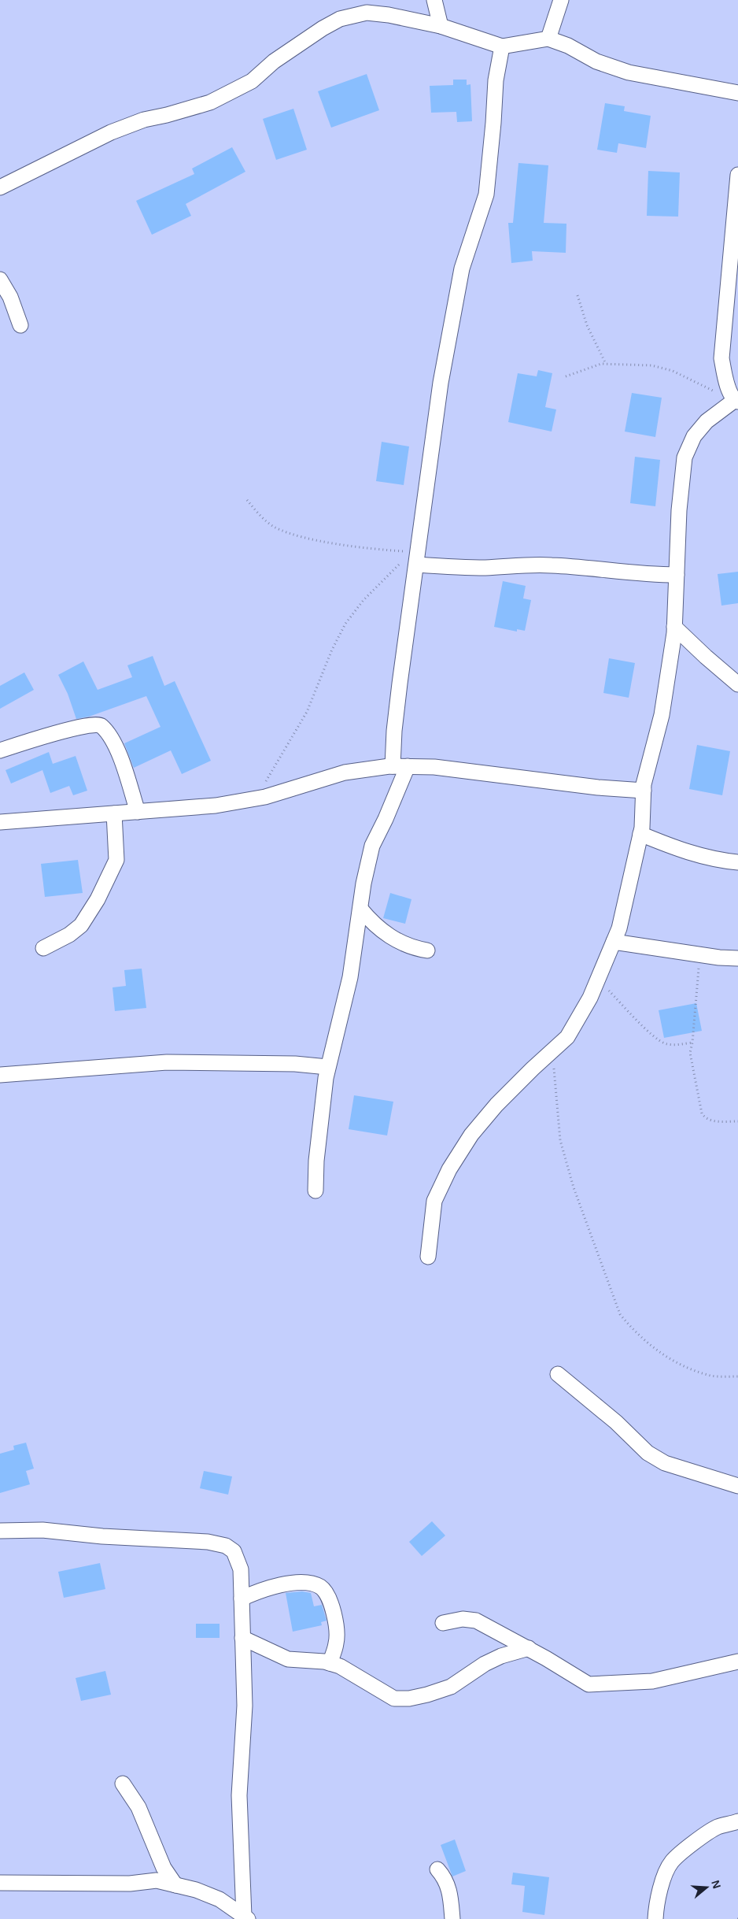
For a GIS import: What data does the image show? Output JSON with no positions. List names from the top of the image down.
{
  "north": "right"
}
